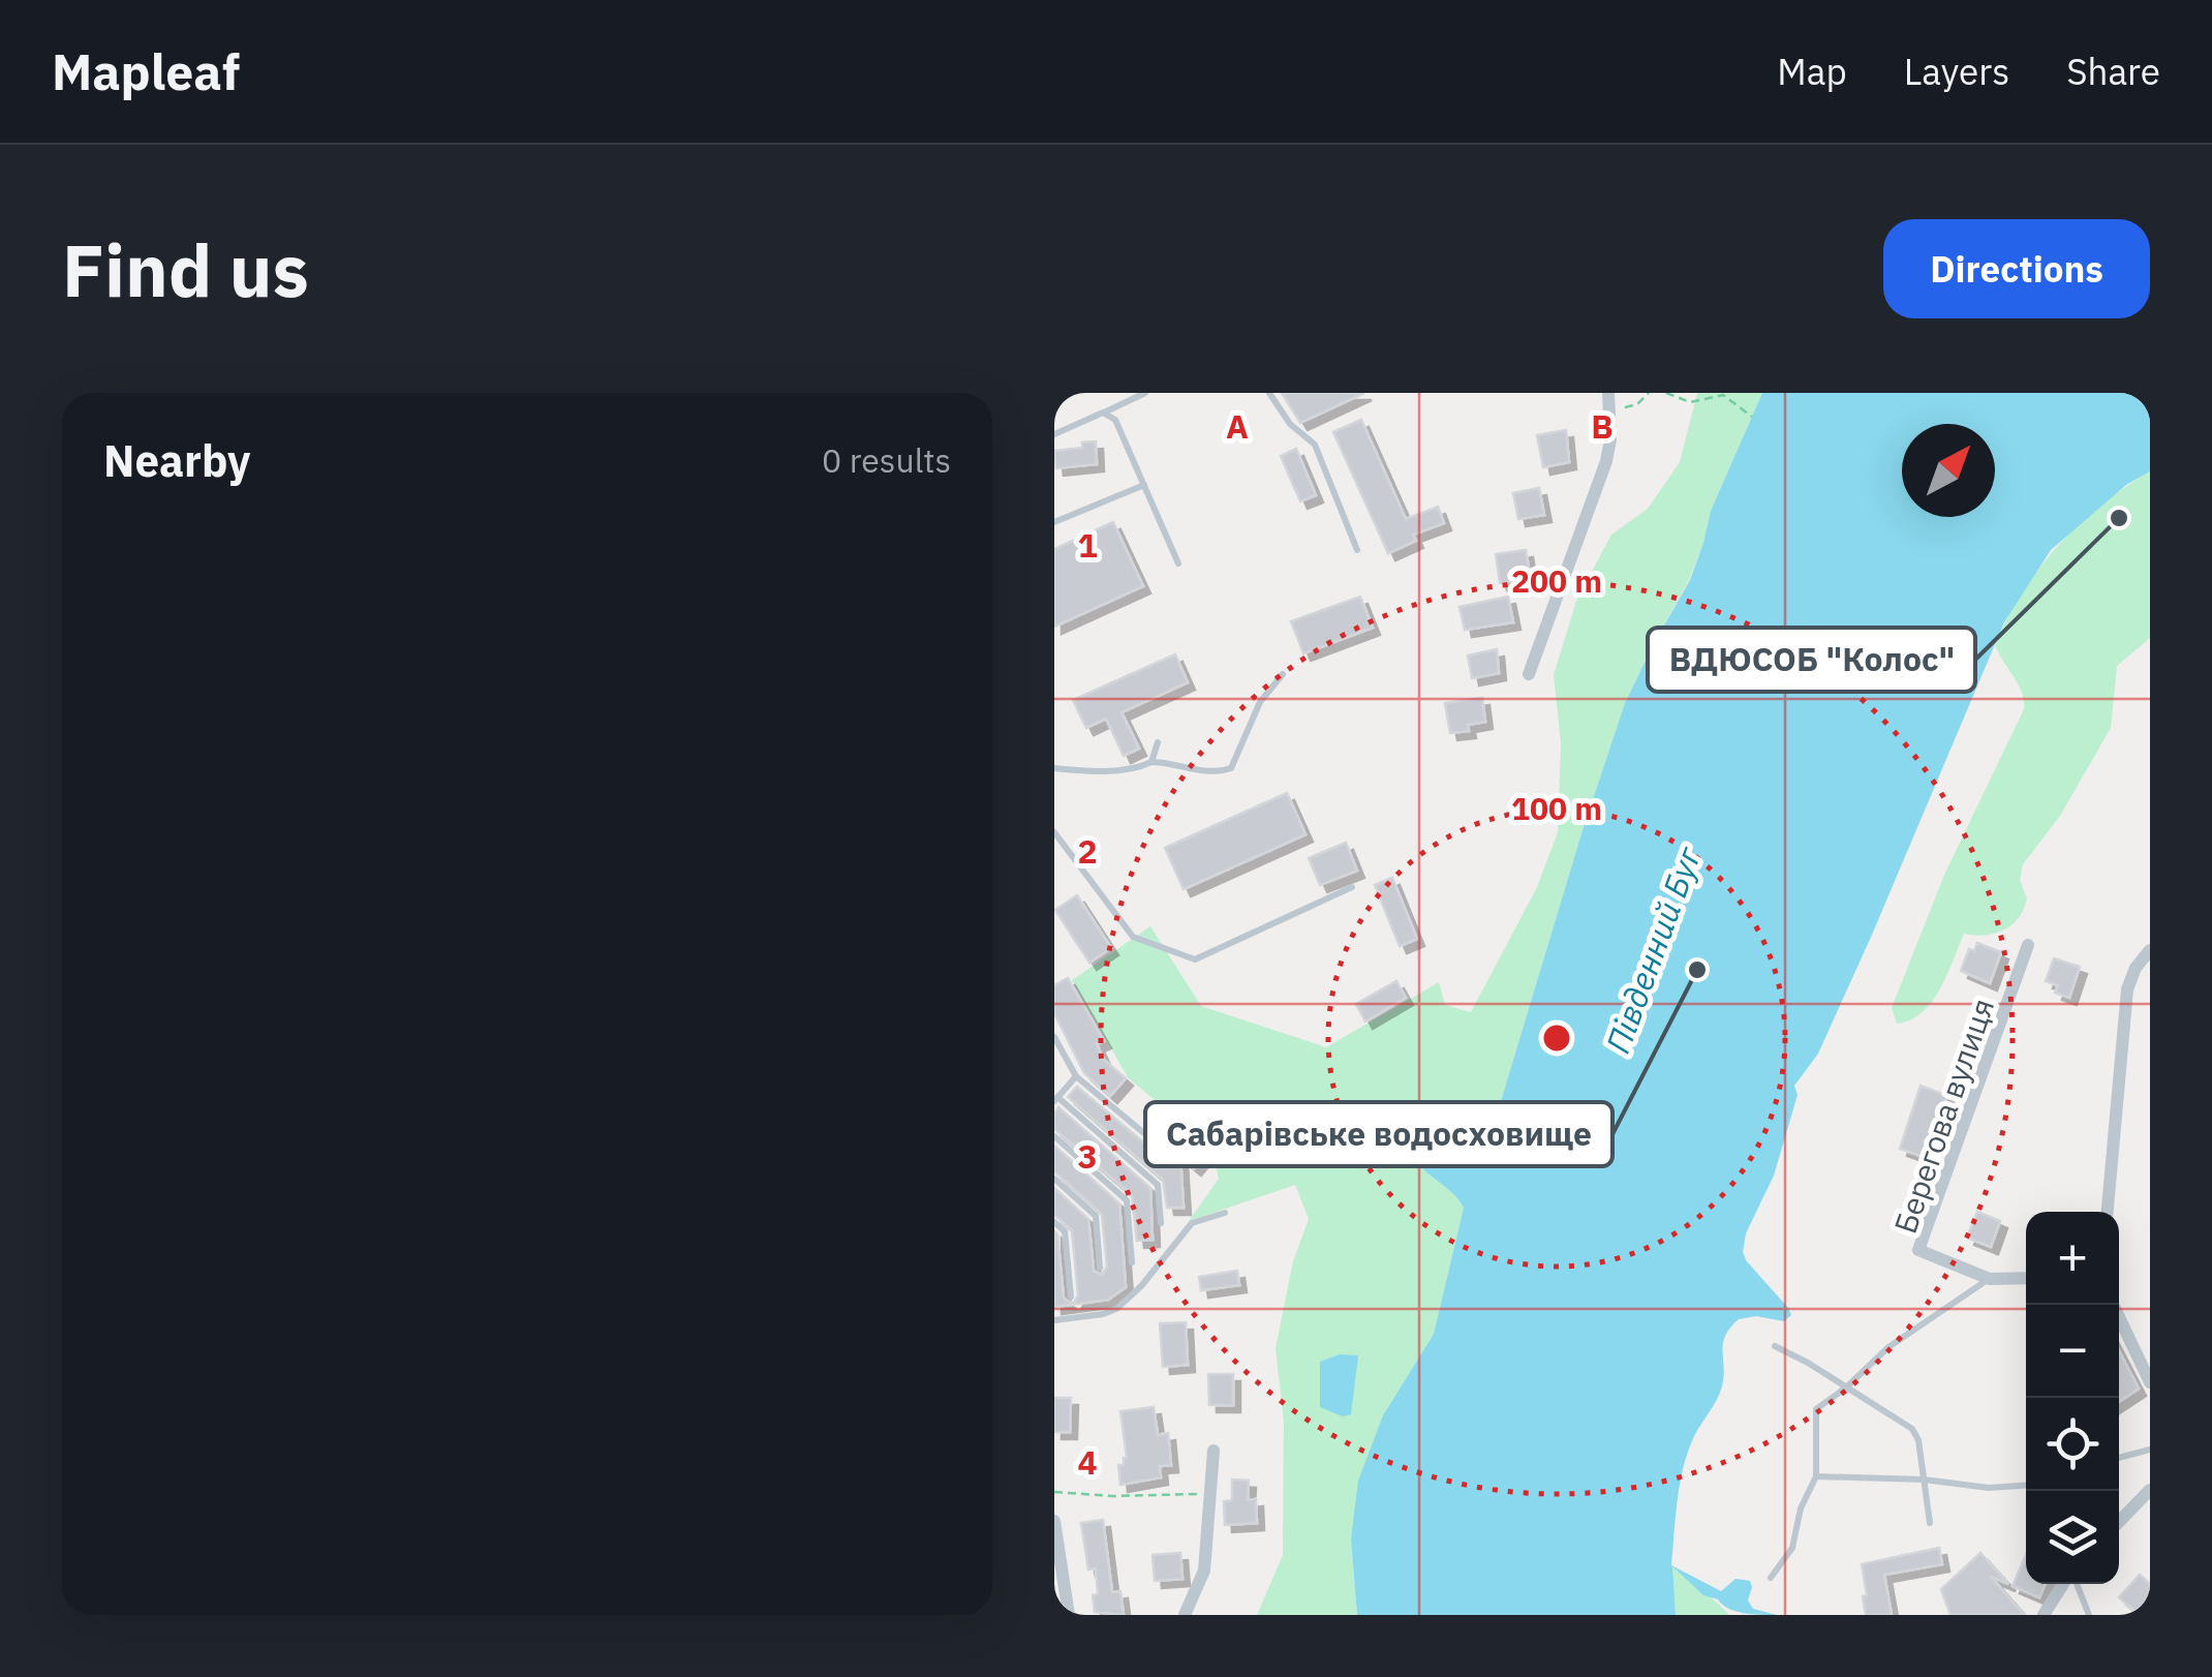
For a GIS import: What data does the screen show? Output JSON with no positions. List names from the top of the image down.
{
  "streets": {
    "street": ["Берегова вулиця"]
  },
  "water": ["Південний Буг"],
  "places": ["ВДЮСОБ \"Колос\"", "Сабарівське водосховище"],
  "north": "top right",
  "page": {
    "header": "Mapleaf",
    "nav": ["Map", "Layers", "Share"],
    "buttons": "Directions",
    "title": "Find us",
    "heading": ["Nearby", "0 results"],
    "map_buttons": ["+", "−"]
  },
  "grid": {
    "columns": ["A", "B"],
    "rows": [
      "1",
      "2",
      "3",
      "4"
    ]
  },
  "rings": ["200 m", "100 m"]
}
